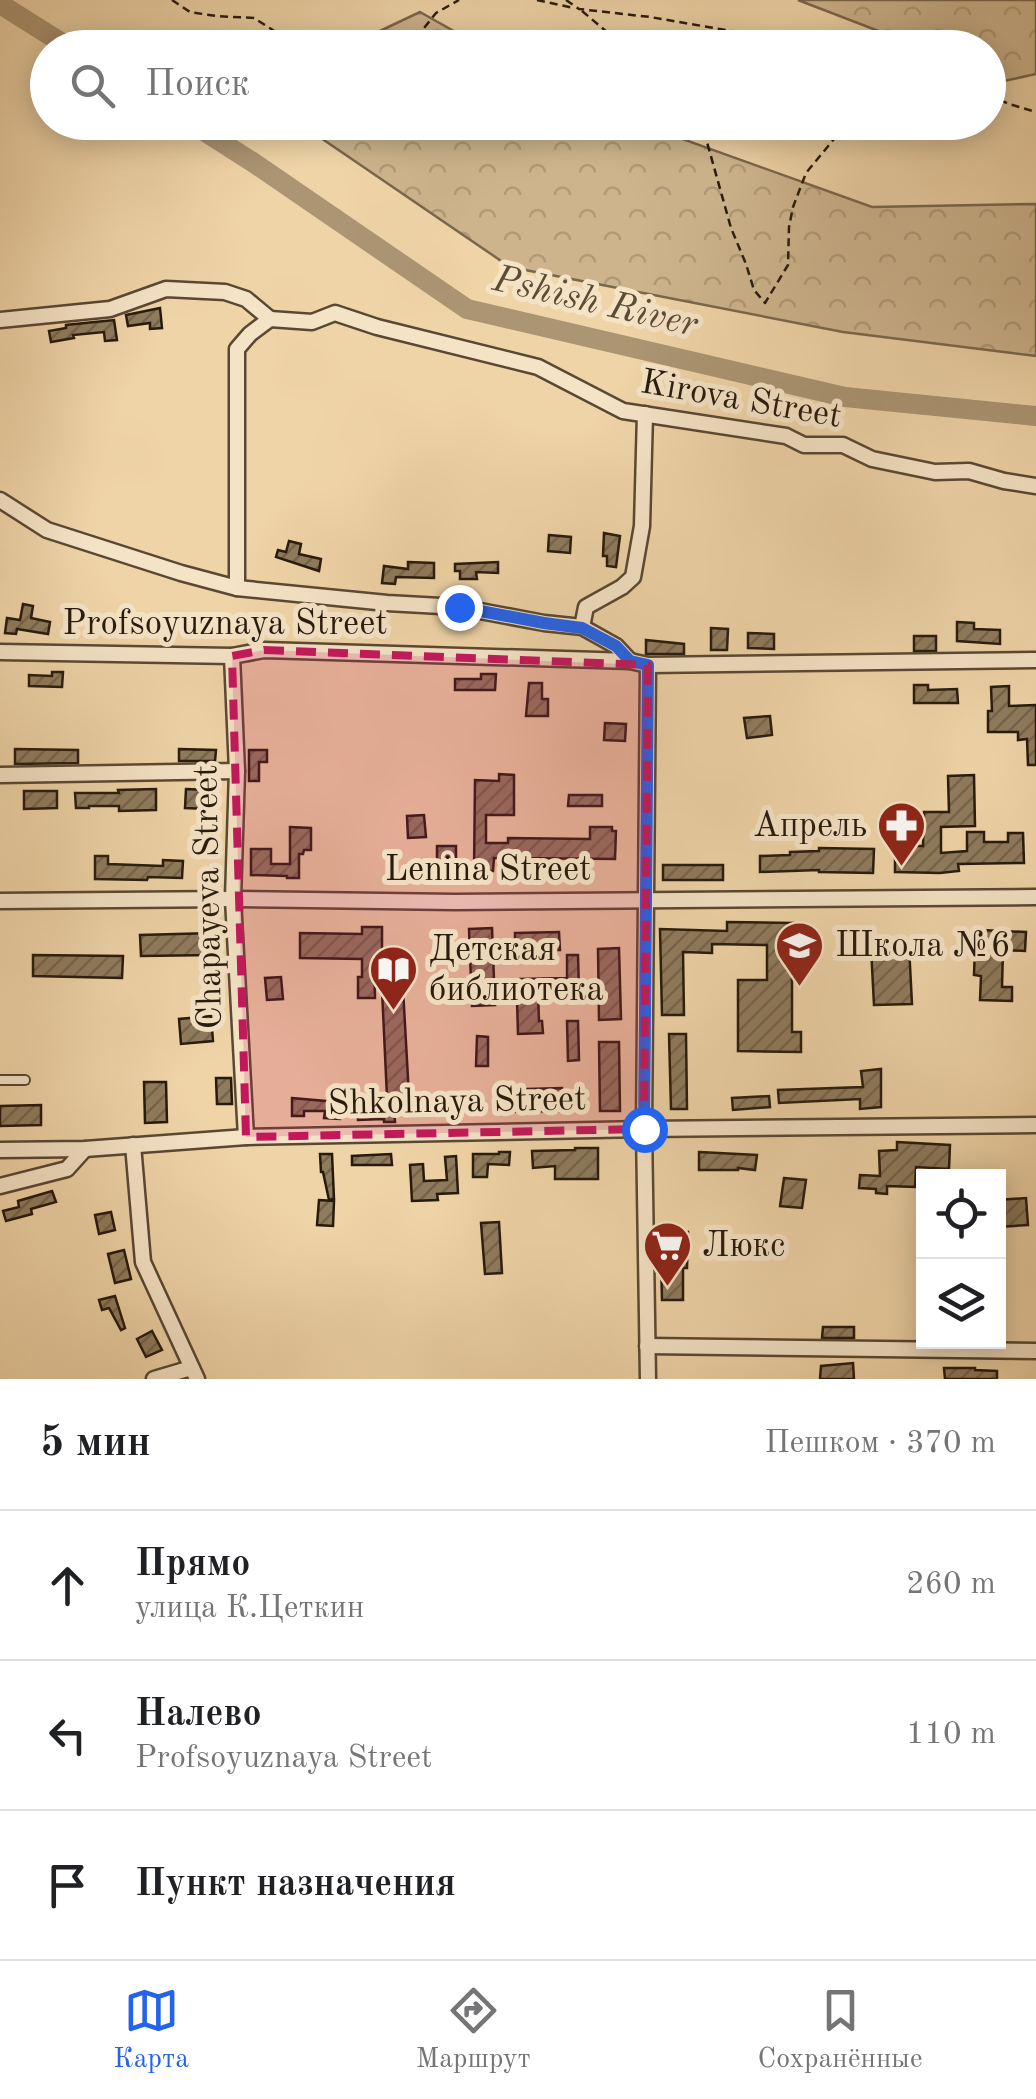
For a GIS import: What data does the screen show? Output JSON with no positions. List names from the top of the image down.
{
  "streets": {
    "street": [
      "Kirova Street",
      "Profsoyuznaya Street",
      "Lenina Street",
      "Chapayeva Street",
      "Shkolnaya Street"
    ]
  },
  "crossings": [
    ["Profsoyuznaya Street", "Chapayeva Street"],
    ["Lenina Street", "Chapayeva Street"],
    ["Chapayeva Street", "Shkolnaya Street"]
  ],
  "water": ["Pshish River"],
  "places": {
    "pharmacy": ["Апрель"],
    "school or university": ["Школа №6"],
    "library": ["Детская библиотека"],
    "supermarket": ["Люкс"]
  },
  "page": {
    "search": "Поиск",
    "heading": ["5 мин", "Пешком · 370 m"],
    "list": [
      ["Прямо", "улица К.Цеткин", "260 m"],
      ["Налево", "Profsoyuznaya Street", "110 m"],
      "Пункт назначения"
    ],
    "nav": ["Карта", "Маршрут", "Сохранённые"]
  }
}
